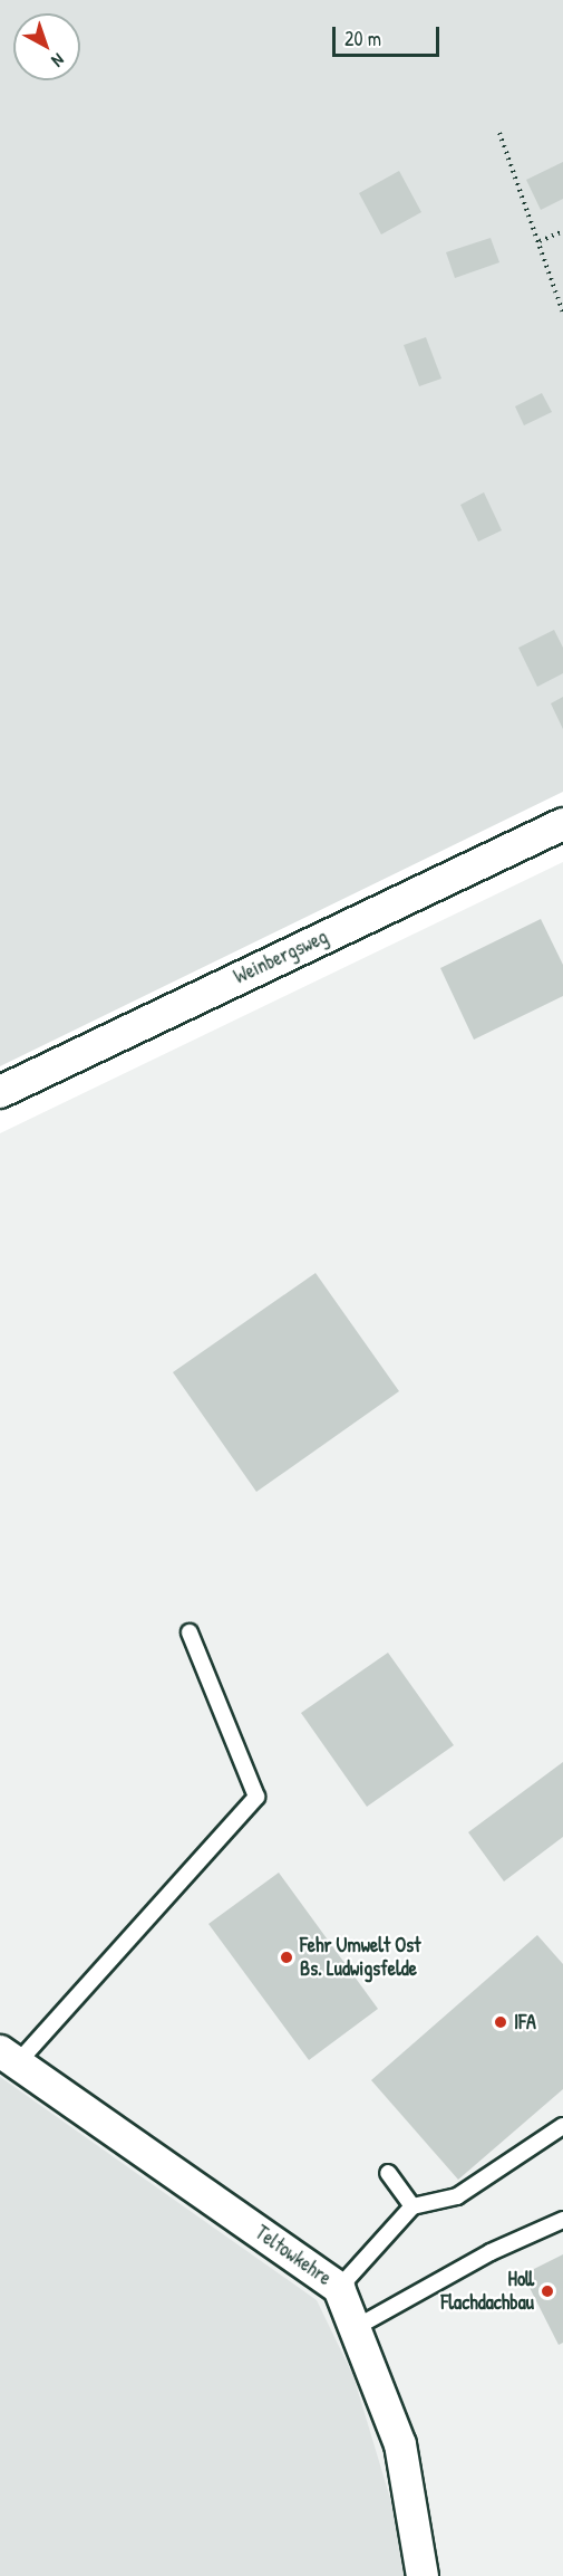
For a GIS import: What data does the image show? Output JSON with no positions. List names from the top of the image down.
{
  "streets": {
    "street": ["Weinbergsweg", "Teltowkehre"]
  },
  "places": ["Fehr Umwelt Ost Bs. Ludwigsfelde", "IFA", "Holl Flachdachbau"],
  "scale_bar": "20 m",
  "north": "bottom right"
}
